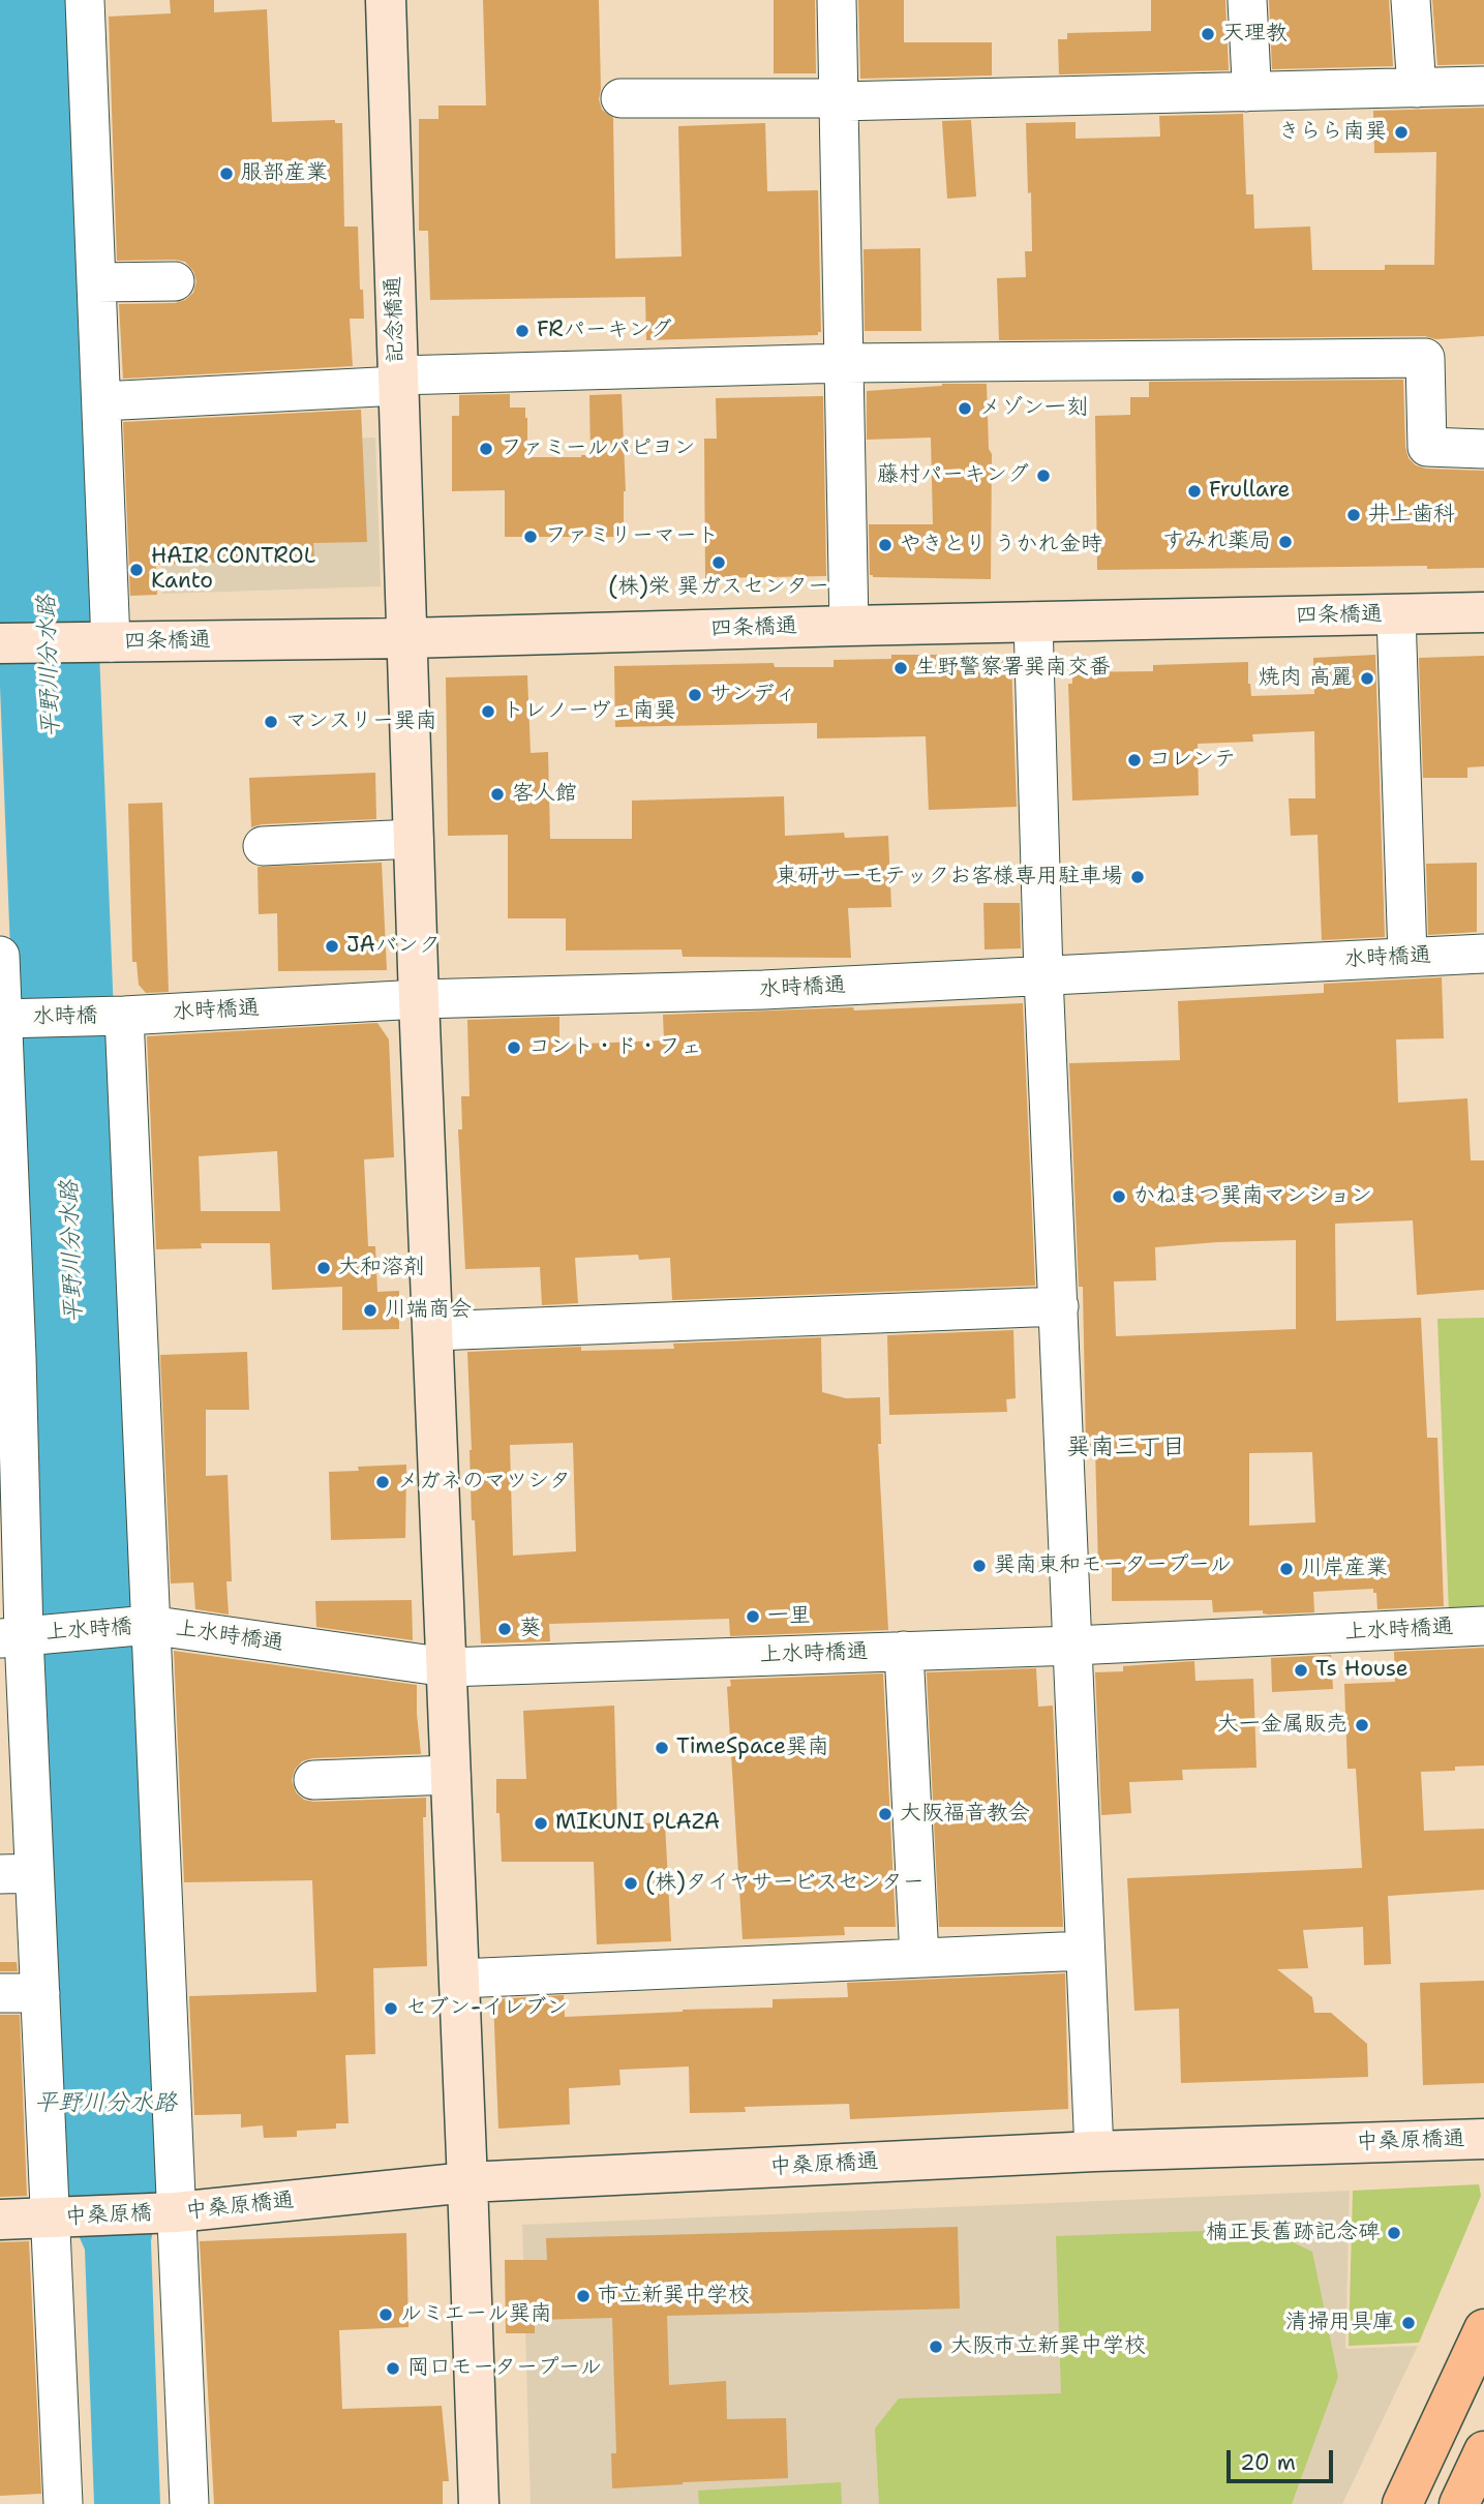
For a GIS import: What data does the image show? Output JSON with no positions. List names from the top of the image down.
{
  "streets": {
    "street": [
      "記念橋通",
      "四条橋通",
      "水時橋通",
      "水時橋",
      "上水時橋",
      "上水時橋通",
      "中桑原橋通",
      "中桑原橋"
    ]
  },
  "crossings": [
    ["記念橋通", "四条橋通"],
    ["記念橋通", "水時橋通"],
    ["記念橋通", "上水時橋通"],
    ["記念橋通", "中桑原橋通"],
    ["水時橋通", "水時橋"],
    ["上水時橋", "上水時橋通"],
    ["中桑原橋通", "中桑原橋"]
  ],
  "districts": ["巽南三丁目"],
  "water": ["平野川分水路"],
  "places": [
    "天理教",
    "きらら南巽",
    "服部産業",
    "FRパーキング",
    "メゾン一刻",
    "ファミールパピヨン",
    "藤村パーキング",
    "Frullare",
    "井上歯科",
    "ファミリーマート",
    "すみれ薬局",
    "やきとり うかれ金時",
    "(株)栄 巽ガスセンター",
    "HAIR CONTROL Kanto",
    "生野警察署巽南交番",
    "焼肉 高麗",
    "サンディ",
    "トレノーヴェ南巽",
    "マンスリー巽南",
    "コレンテ",
    "客人館",
    "東研サーモテックお客様専用駐車場",
    "JAバンク",
    "コント・ド・フェ",
    "かねまつ巽南マンション",
    "大和溶剤",
    "川端商会",
    "メガネのマツシタ",
    "巽南東和モータープール",
    "川岸産業",
    "一里",
    "葵",
    "Ts House",
    "大一金属販売",
    "TimeSpace巽南",
    "大阪福音教会",
    "MIKUNI PLAZA",
    "(株)タイヤサービスセンター",
    "セブン-イレブン",
    "楠正長舊跡記念碑",
    "市立新巽中学校",
    "ルミエール巽南",
    "清掃用具庫",
    "大阪市立新巽中学校",
    "岡口モータープール"
  ],
  "scale_bar": "20 m"
}
